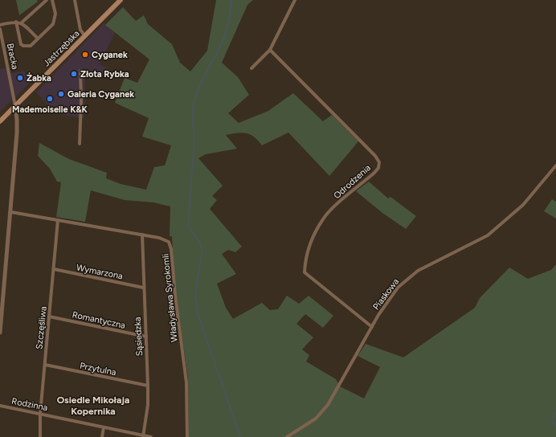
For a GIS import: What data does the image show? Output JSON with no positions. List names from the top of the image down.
{
  "streets": {
    "main road": ["Jastrzębska"],
    "street": [
      "Bracka",
      "Odrodzenia",
      "Wymarzona",
      "Piaskowa",
      "Władysława Syrokomli",
      "Romantyczna",
      "Szczęśliwa",
      "Sąsiedzka",
      "Przytulna",
      "Rodzinna"
    ]
  },
  "crossings": [
    ["Jastrzębska", "Bracka"],
    ["Odrodzenia", "Piaskowa"],
    ["Wymarzona", "Szczęśliwa"],
    ["Wymarzona", "Sąsiedzka"],
    ["Władysława Syrokomli", "Szczęśliwa"],
    ["Władysława Syrokomli", "Sąsiedzka"],
    ["Romantyczna", "Szczęśliwa"],
    ["Romantyczna", "Sąsiedzka"],
    ["Szczęśliwa", "Przytulna"],
    ["Szczęśliwa", "Rodzinna"],
    ["Sąsiedzka", "Przytulna"],
    ["Sąsiedzka", "Rodzinna"]
  ],
  "districts": ["Osiedle Mikołaja Kopernika"],
  "places": [
    "Cyganek",
    "Złota Rybka",
    "Żabka",
    "Galeria Cyganek",
    "Mademoiselle K&K"
  ]
}
